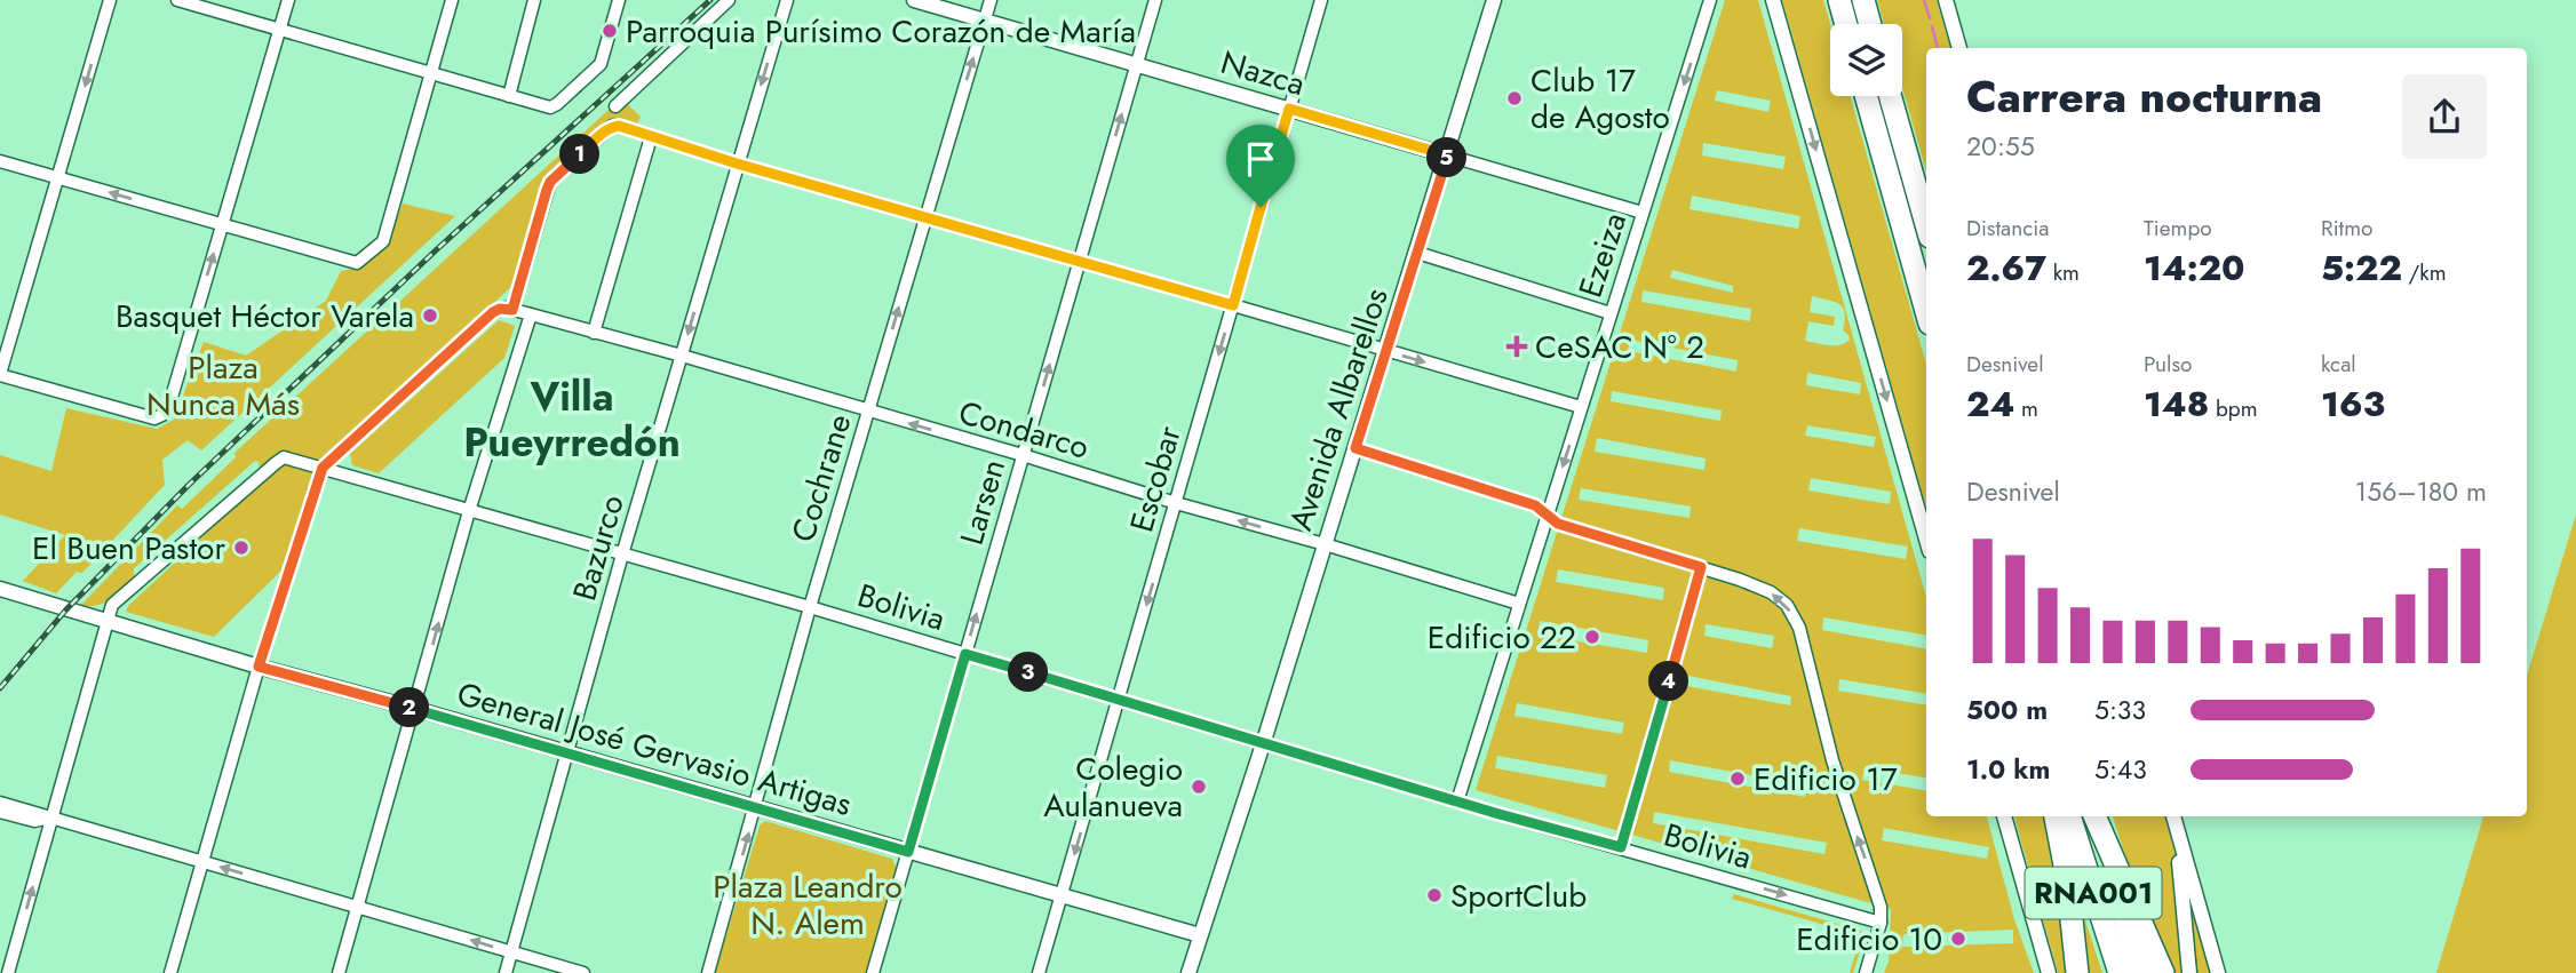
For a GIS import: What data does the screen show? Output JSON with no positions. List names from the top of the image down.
{
  "streets": {
    "highway": ["RNA001"],
    "street": [
      "Nazca",
      "Ezeiza",
      "Avenida Albarellos",
      "Condarco",
      "Cochrane",
      "Escobar",
      "Larsen",
      "Bazurco",
      "Bolivia",
      "General José Gervasio Artigas"
    ]
  },
  "crossings": [
    ["Nazca", "Ezeiza"],
    ["Nazca", "Avenida Albarellos"],
    ["Nazca", "Cochrane"],
    ["Nazca", "Escobar"],
    ["Nazca", "Larsen"],
    ["Ezeiza", "Condarco"],
    ["Ezeiza", "Bolivia"],
    ["Avenida Albarellos", "Condarco"],
    ["Avenida Albarellos", "Bolivia"],
    ["Avenida Albarellos", "General José Gervasio Artigas"],
    ["Condarco", "Cochrane"],
    ["Condarco", "Escobar"],
    ["Condarco", "Larsen"],
    ["Condarco", "Bazurco"],
    ["Cochrane", "Bolivia"],
    ["Cochrane", "General José Gervasio Artigas"],
    ["Escobar", "Bolivia"],
    ["Escobar", "General José Gervasio Artigas"],
    ["Larsen", "Bolivia"],
    ["Larsen", "General José Gervasio Artigas"],
    ["Bazurco", "Bolivia"],
    ["Bazurco", "General José Gervasio Artigas"],
    ["Bolivia", "General José Gervasio Artigas"]
  ],
  "one_way": [
    "Ezeiza",
    "Cochrane",
    "Escobar",
    "Larsen"
  ],
  "districts": ["Villa Pueyrredón"],
  "parks": ["Plaza Nunca Más", "Plaza Leandro N. Alem"],
  "places": {
    "other": [
      "Parroquia Purísimo Corazón de María",
      "Club 17 de Agosto",
      "Basquet Héctor Varela",
      "El Buen Pastor",
      "Edificio 22",
      "Edificio 17",
      "Colegio Aulanueva",
      "SportClub",
      "Edificio 10"
    ],
    "health": ["CeSAC Nº 2"]
  },
  "page": {
    "heading": ["Carrera nocturna", "20:55"],
    "pins": [
      "1",
      "5",
      "3",
      "4",
      "2"
    ],
    "stats": [
      ["Distancia", "2.67 km"],
      ["Tiempo", "14:20"],
      ["Ritmo", "5:22 /km"],
      ["Desnivel", "24 m"],
      ["Pulso", "148 bpm"],
      ["kcal", "163"]
    ],
    "chart": ["Desnivel", "156–180 m"],
    "list": [
      {
        "name": "500 m",
        "note": "5:33"
      },
      {
        "name": "1.0 km",
        "note": "5:43"
      }
    ]
  }
}
